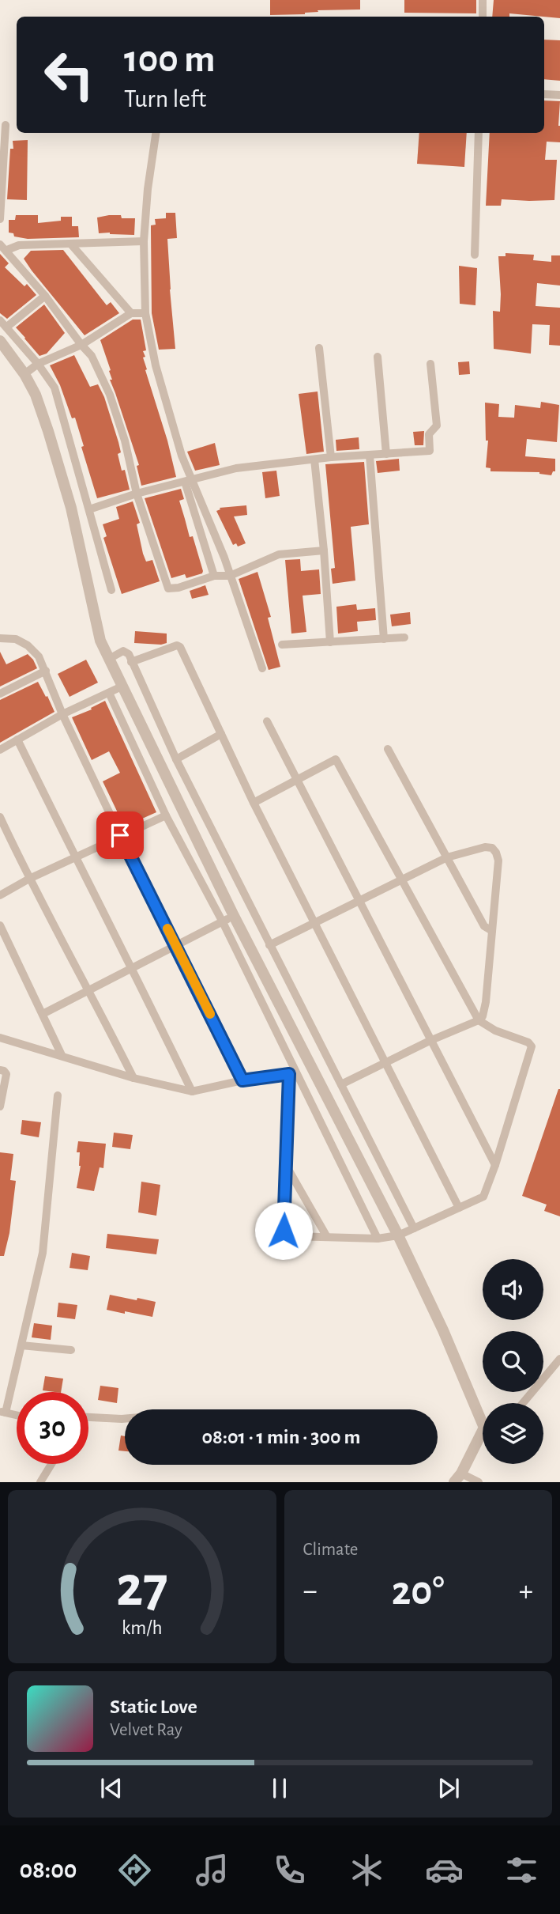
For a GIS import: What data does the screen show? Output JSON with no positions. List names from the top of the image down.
{
  "page": {
    "turn": ["100 m", "Turn left"],
    "limit": "30",
    "trip": "08:01 · 1 min · 300 m",
    "tile": "Climate",
    "heat": ["−", "20°", "+"],
    "song": ["Static Love", "Velvet Ray"],
    "tabs": "08:00",
    "gauge": ["27", "km/h"]
  }
}
